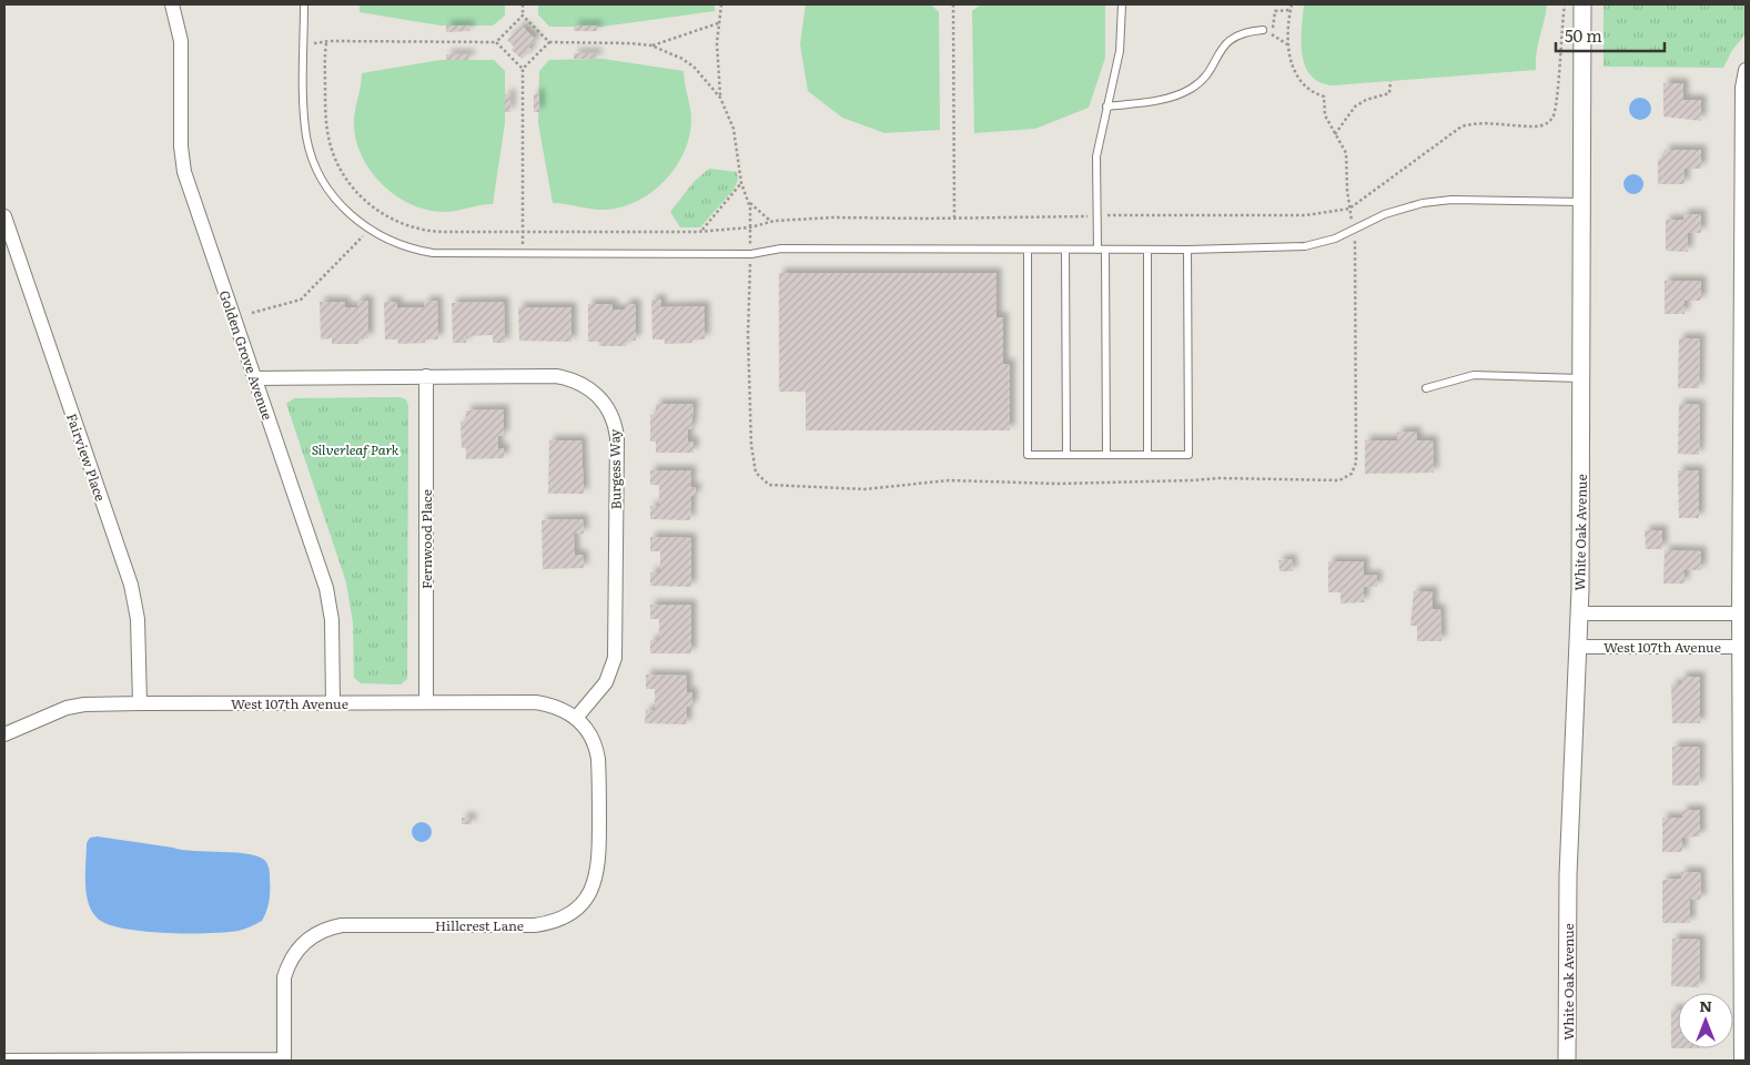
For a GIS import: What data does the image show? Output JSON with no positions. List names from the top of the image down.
{
  "streets": {
    "street": [
      "Golden Grove Avenue",
      "Fairview Place",
      "Burgess Way",
      "White Oak Avenue",
      "Fernwood Place",
      "West 107th Avenue",
      "Hillcrest Lane"
    ]
  },
  "crossings": [
    ["Golden Grove Avenue", "Burgess Way"],
    ["Golden Grove Avenue", "West 107th Avenue"],
    ["Fairview Place", "West 107th Avenue"],
    ["Burgess Way", "Fernwood Place"],
    ["Burgess Way", "West 107th Avenue"],
    ["Burgess Way", "Hillcrest Lane"],
    ["White Oak Avenue", "West 107th Avenue"],
    ["Fernwood Place", "West 107th Avenue"],
    ["West 107th Avenue", "Hillcrest Lane"]
  ],
  "parks": ["Silverleaf Park"],
  "scale_bar": "50 m",
  "north": "top"
}
